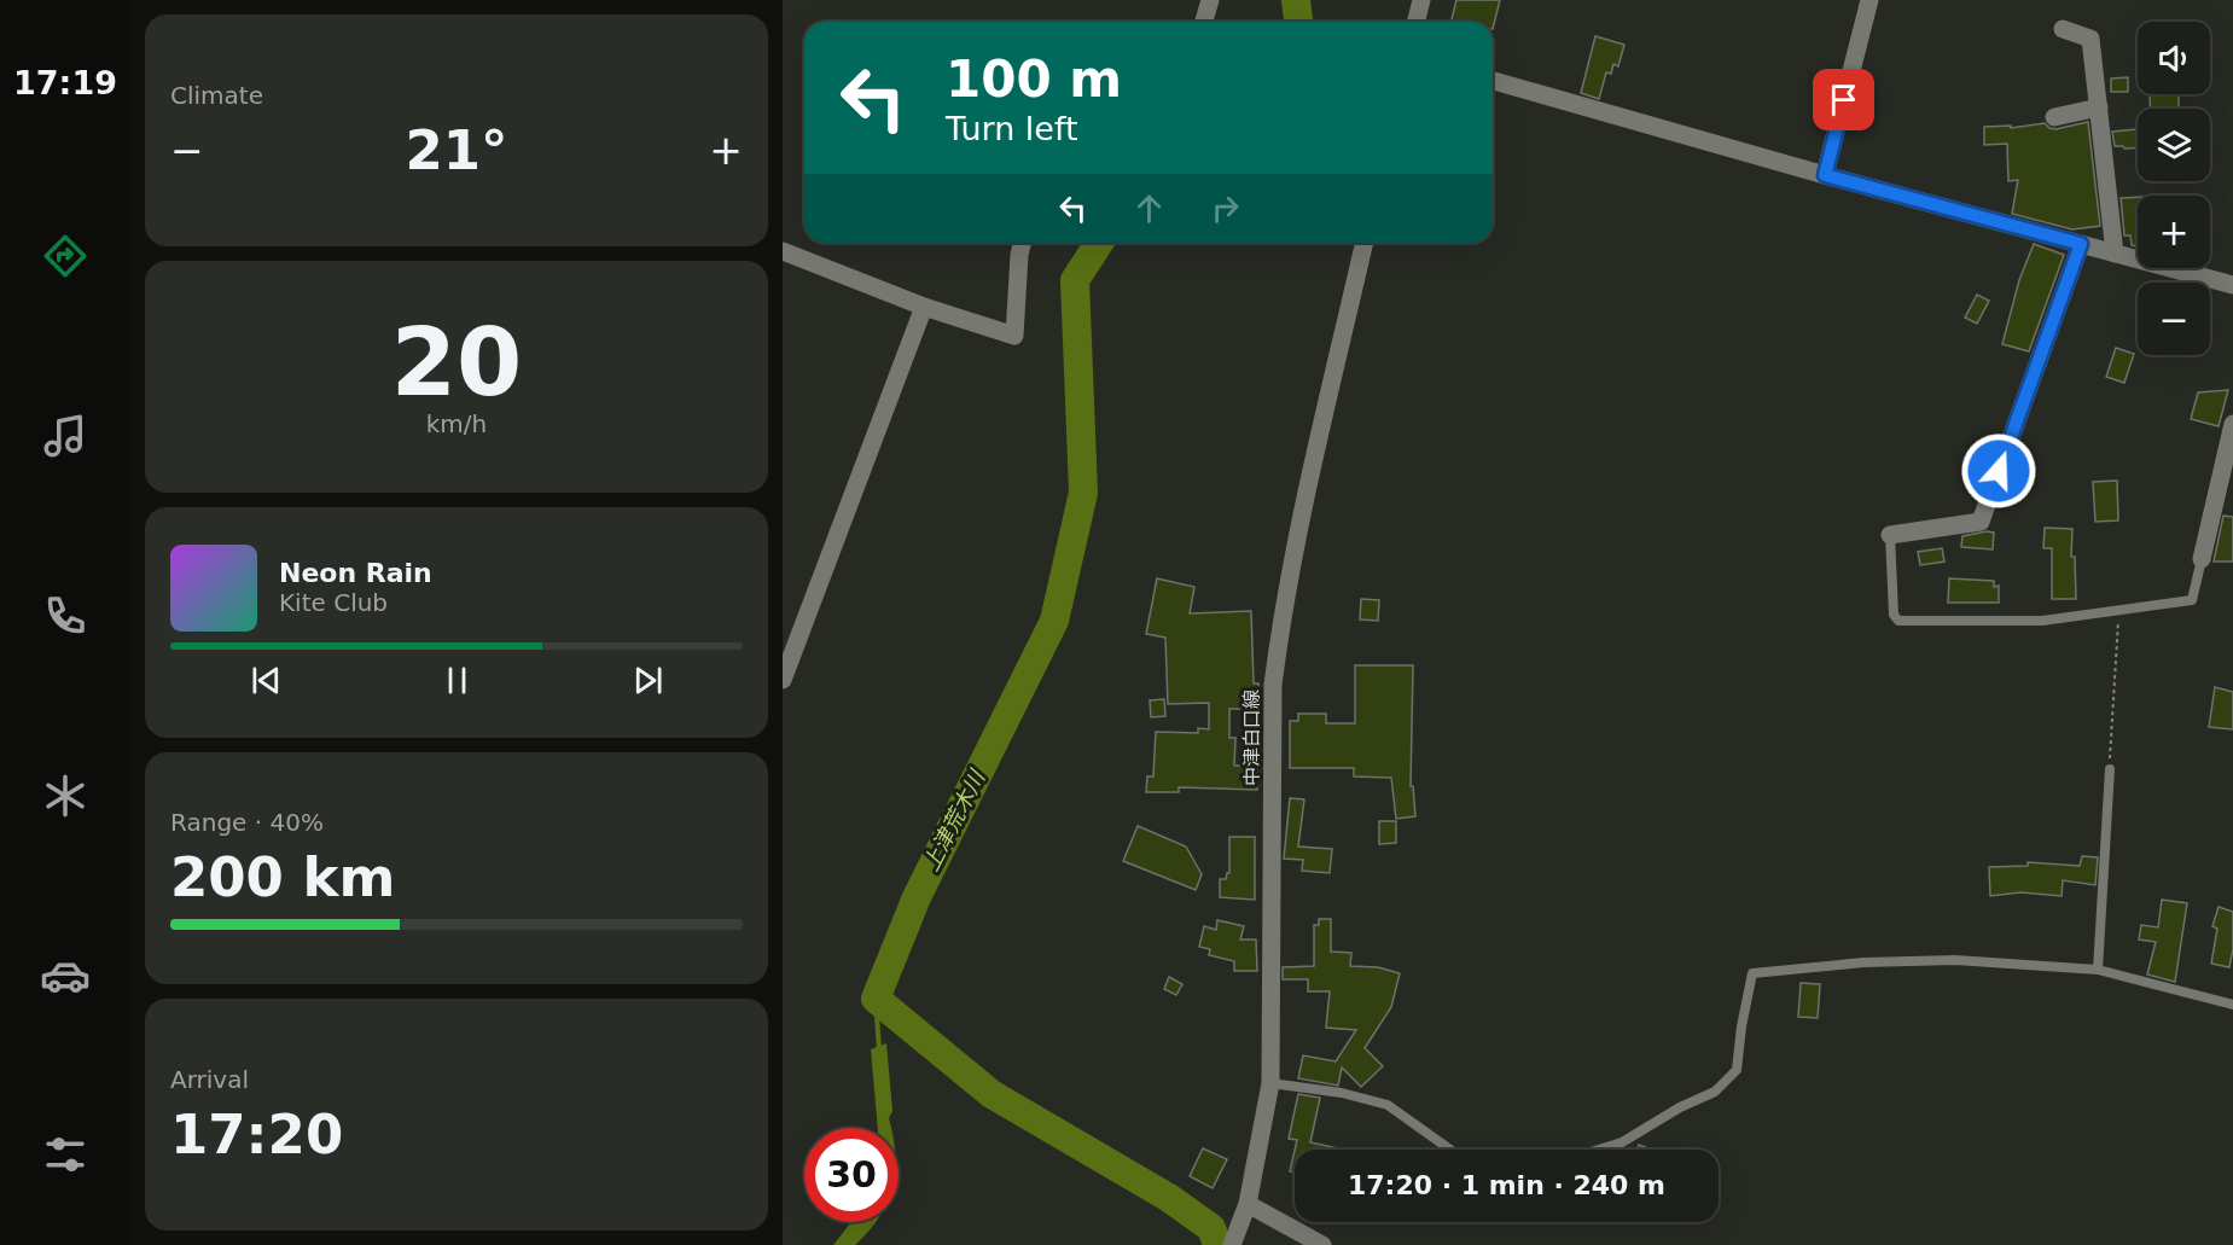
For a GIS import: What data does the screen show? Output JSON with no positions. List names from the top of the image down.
{
  "streets": {
    "street": ["中津白口線"]
  },
  "water": ["上津荒木川"],
  "page": {
    "tabs": "17:19",
    "tile": [
      "Climate",
      ["20", "km/h"],
      ["Range · 40%", "200 km"],
      ["Arrival", "17:20"]
    ],
    "map_buttons": ["+", "−"],
    "turn": ["100 m", "Turn left"],
    "heat": ["−", "21°", "+"],
    "song": ["Neon Rain", "Kite Club"],
    "limit": "30",
    "trip": "17:20 · 1 min · 240 m"
  }
}
